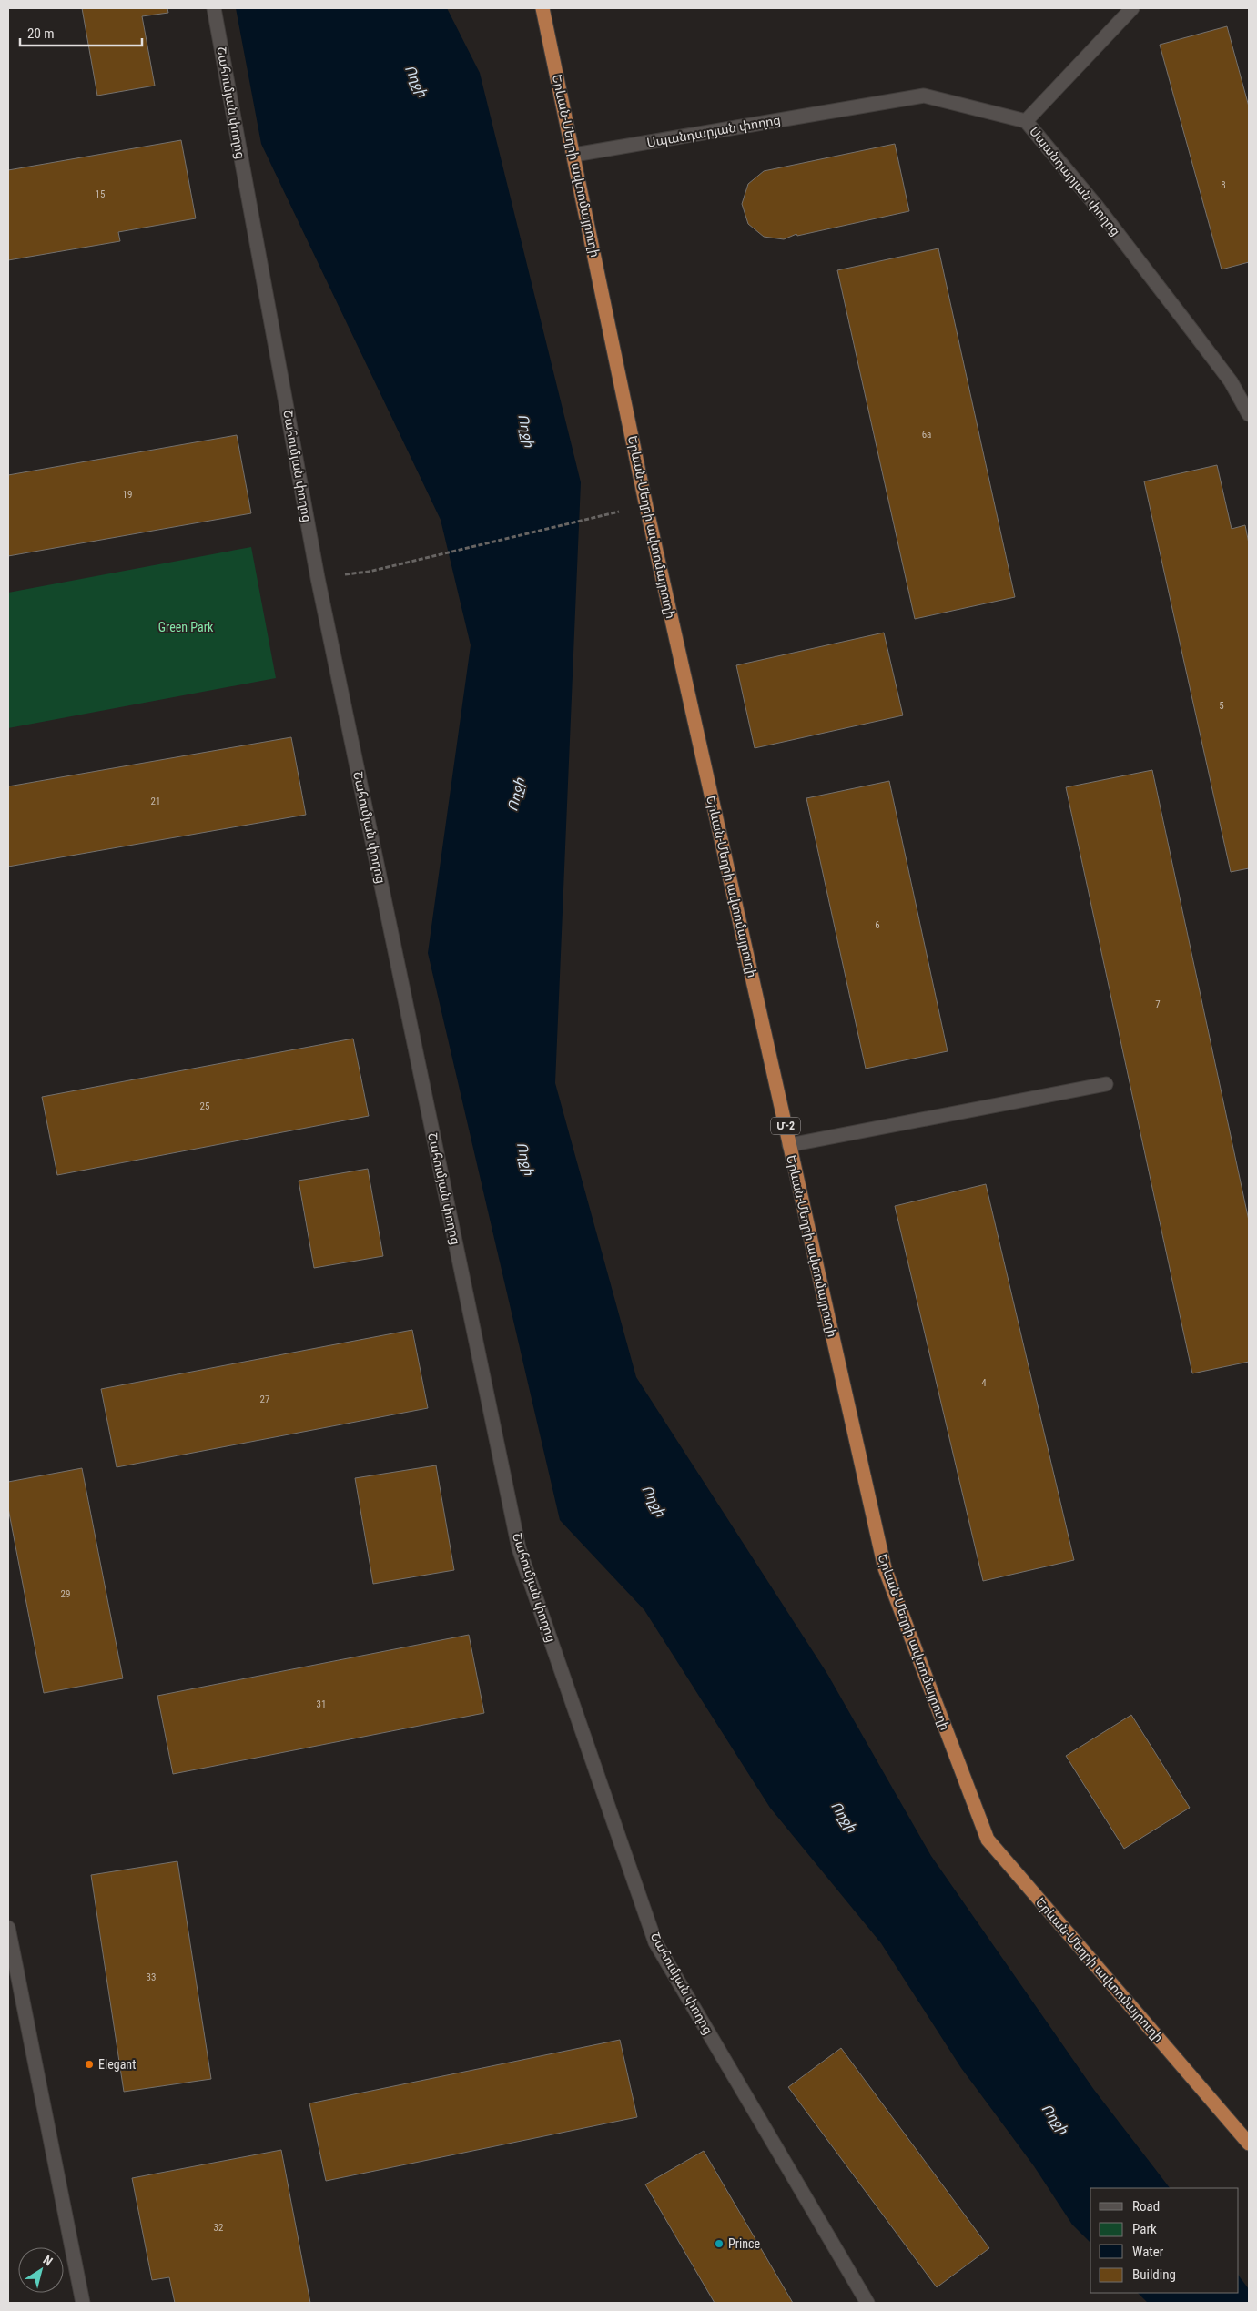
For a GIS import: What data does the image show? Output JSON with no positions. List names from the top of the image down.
{
  "streets": {
    "highway": ["Երևան-Մեղրի ավտոմայրուղի", "Մ-2"],
    "street": ["Շահումյան փողոց", "Սպանդարյան փողոց"]
  },
  "crossings": [
    ["Սպանդարյան փողոց", "Երևան-Մեղրի ավտոմայրուղի"]
  ],
  "water": ["Ողջի"],
  "parks": ["Green Park"],
  "places": ["Elegant", "Prince"],
  "house_numbers": [
    "8",
    "15",
    "6a",
    "19",
    "5",
    "21",
    "6",
    "7",
    "25",
    "4",
    "27",
    "29",
    "31",
    "33",
    "32"
  ],
  "legend": [
    "Road",
    "Park",
    "Water",
    "Building"
  ],
  "scale_bar": "20 m",
  "north": "top right"
}
